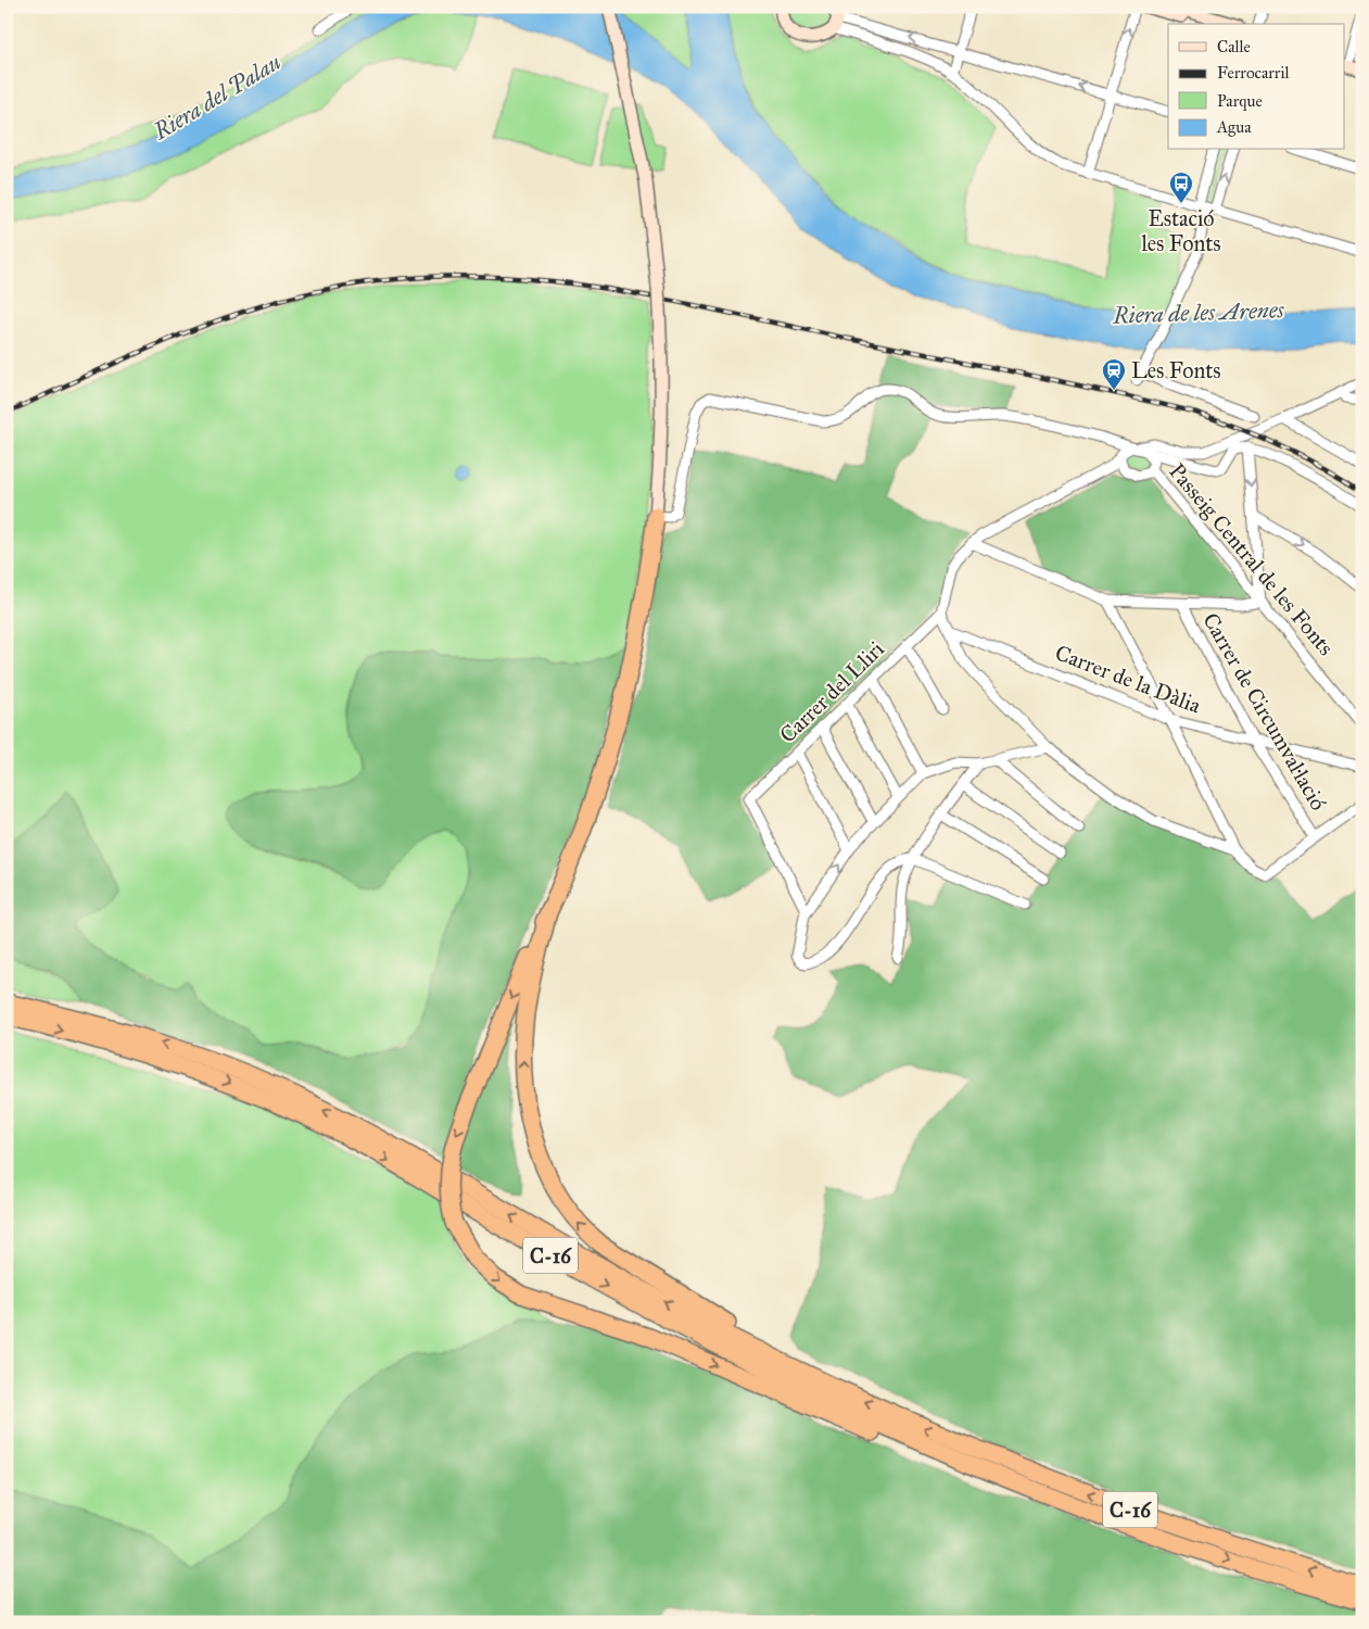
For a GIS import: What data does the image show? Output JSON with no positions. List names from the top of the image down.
{
  "streets": {
    "highway": ["C-16"],
    "street": [
      "Passeig Central de les Fonts",
      "Carrer de la Dàlia",
      "Carrer del Lliri",
      "Carrer de Circumval·lació"
    ]
  },
  "crossings": [
    ["Carrer de la Dàlia", "Carrer de Circumval·lació"]
  ],
  "water": ["Riera del Palau", "Riera de les Arenes"],
  "places": {
    "bus stop": ["Estació les Fonts"],
    "station": ["Les Fonts"]
  },
  "legend": [
    "Calle",
    "Ferrocarril",
    "Parque",
    "Agua"
  ]
}
